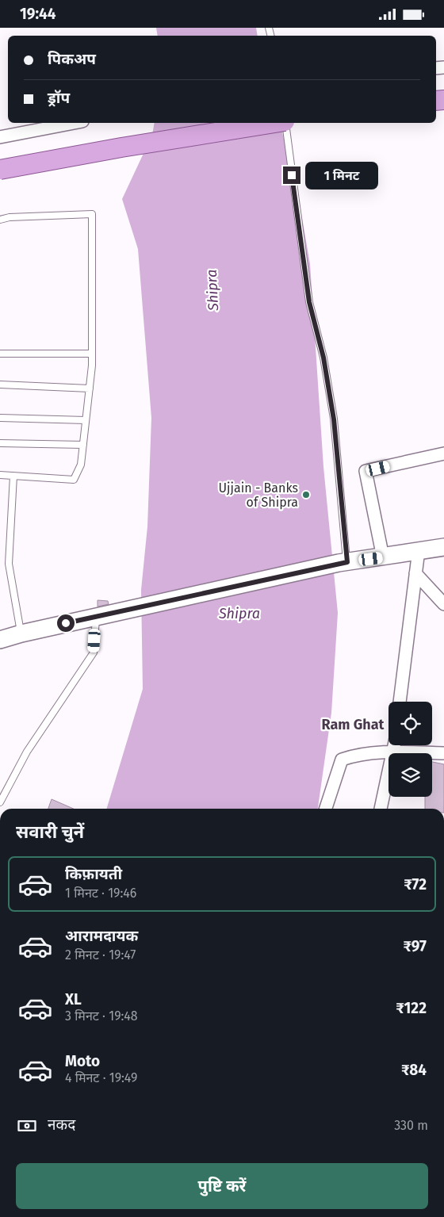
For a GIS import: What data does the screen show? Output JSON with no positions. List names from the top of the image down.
{
  "districts": ["Ram Ghat"],
  "water": ["Shipra"],
  "places": ["Ujjain - Banks of Shipra"],
  "page": {
    "status": "19:44",
    "banner": ["पिकअप", "ड्रॉप"],
    "bubble": "1 मिनट",
    "heading": "सवारी चुनें",
    "list": [
      {
        "name": "किफ़ायती",
        "note": "1 मिनट · 19:46",
        "value": "₹72"
      },
      {
        "name": "आरामदायक",
        "note": "2 मिनट · 19:47",
        "value": "₹97"
      },
      {
        "name": "XL",
        "note": "3 मिनट · 19:48",
        "value": "₹122"
      },
      {
        "name": "Moto",
        "note": "4 मिनट · 19:49",
        "value": "₹84"
      }
    ],
    "pay": ["नकद", "330 m"],
    "buttons": "पुष्टि करें"
  }
}
